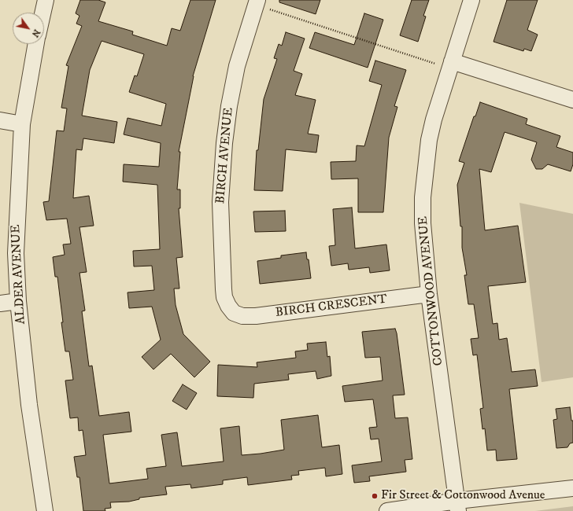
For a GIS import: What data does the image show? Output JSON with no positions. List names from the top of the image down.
{
  "streets": {
    "street": [
      "BIRCH AVENUE",
      "ALDER AVENUE",
      "COTTONWOOD AVENUE",
      "BIRCH CRESCENT"
    ]
  },
  "crossings": [
    ["BIRCH AVENUE", "BIRCH CRESCENT"],
    ["COTTONWOOD AVENUE", "BIRCH CRESCENT"]
  ],
  "places": ["Fir Street & Cottonwood Avenue"],
  "north": "bottom right"
}
